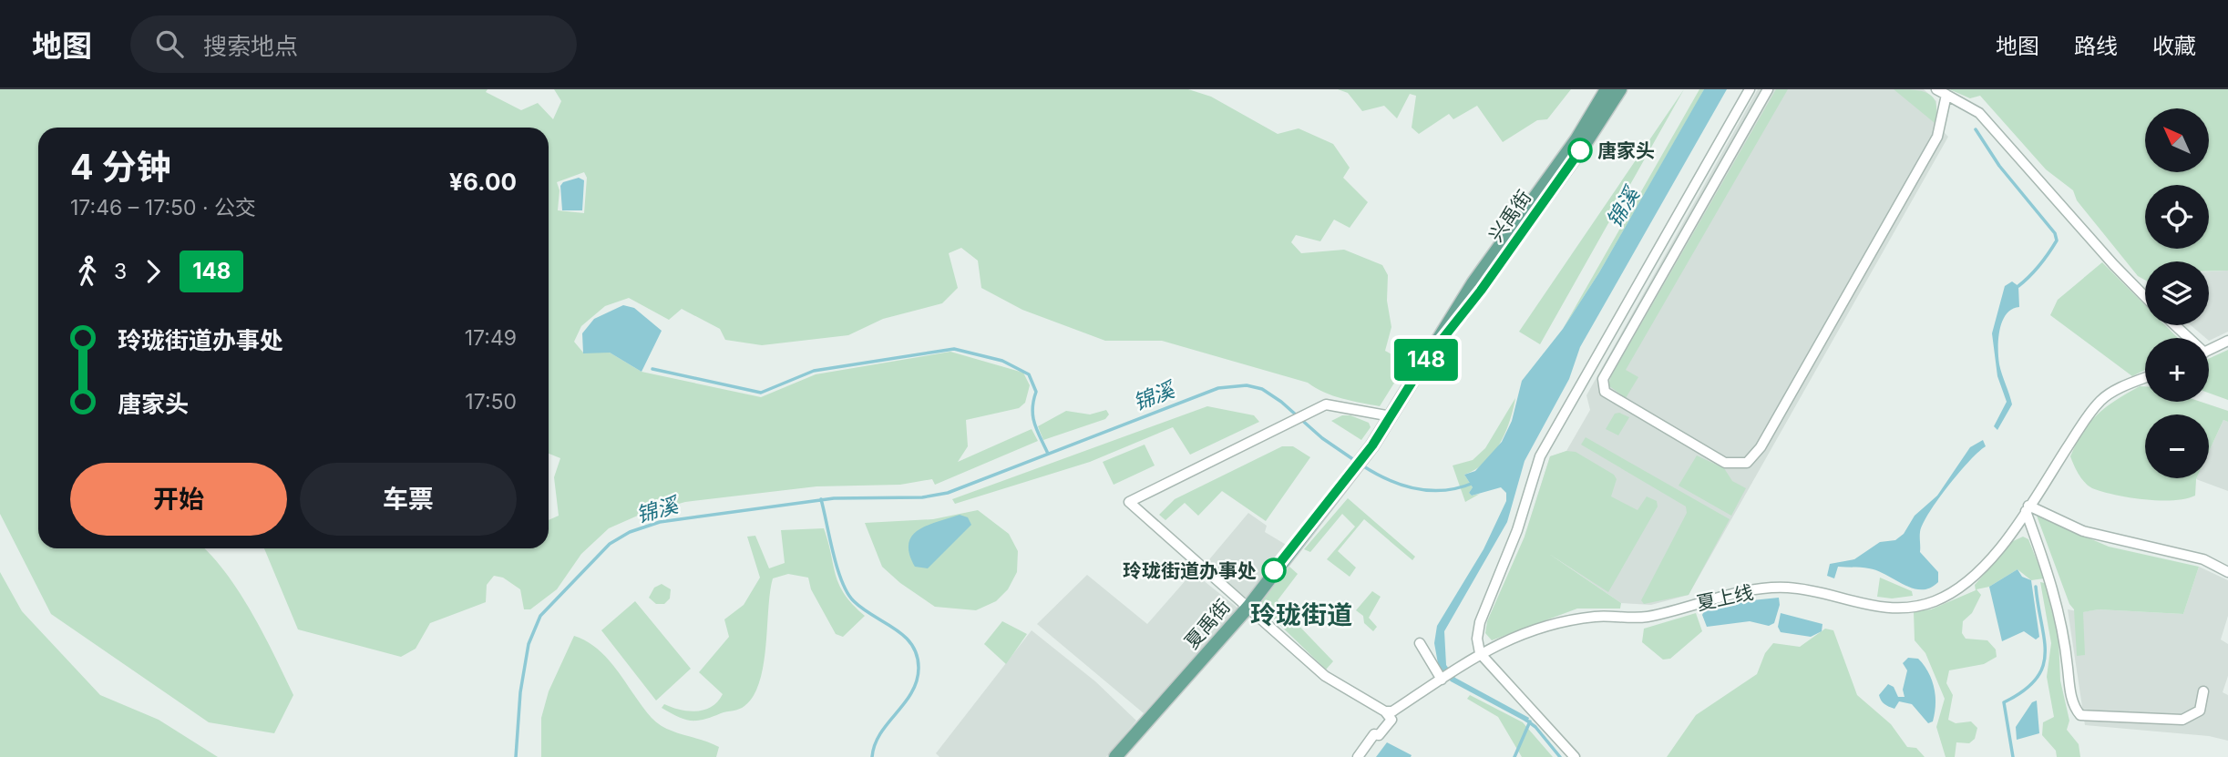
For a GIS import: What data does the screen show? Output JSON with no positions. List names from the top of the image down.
{
  "streets": {
    "main road": ["兴禹街", "夏禹街"],
    "street": ["夏上线"]
  },
  "crossings": [
    ["兴禹街", "夏禹街"]
  ],
  "districts": ["玲珑街道"],
  "water": ["锦溪"],
  "places": ["唐家头", "玲珑街道办事处"],
  "lines": ["bus line 148"],
  "north": "top left",
  "page": {
    "header": "地图",
    "search": "搜索地点",
    "nav": ["地图", "路线", "收藏"],
    "on_map": "148",
    "map_buttons": ["+", "−"],
    "heading": ["4 分钟", "17:46 – 17:50 · 公交", "¥6.00"],
    "legs": ["3", "148"],
    "list": [
      {
        "name": "玲珑街道办事处",
        "value": "17:49"
      },
      {
        "name": "唐家头",
        "value": "17:50"
      }
    ],
    "buttons": ["开始", "车票"]
  }
}
